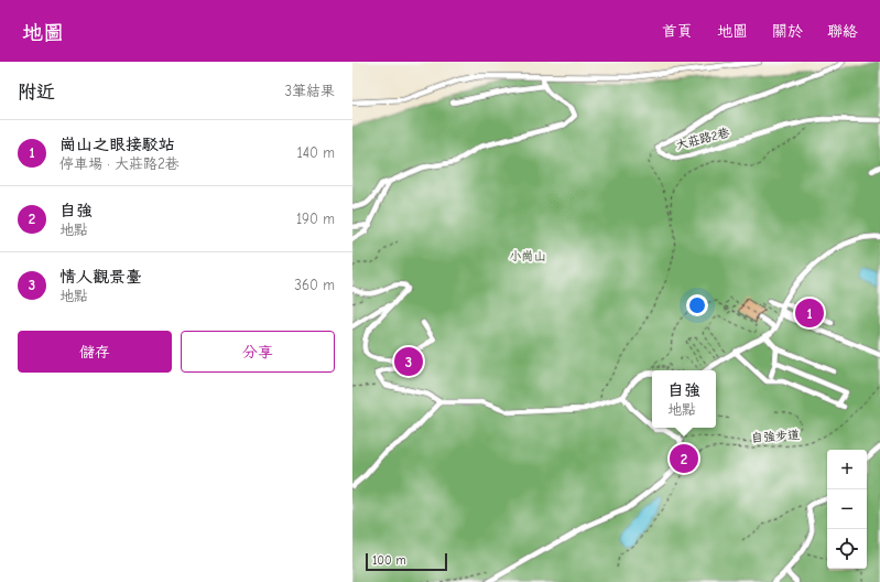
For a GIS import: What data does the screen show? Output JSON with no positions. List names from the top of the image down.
{
  "streets": {
    "street": ["大莊路2巷"],
    "path": ["自強步道"]
  },
  "parks": ["小崗山"],
  "scale_bar": "100 m",
  "page": {
    "header": "地圖",
    "nav": [
      "首頁",
      "地圖",
      "關於",
      "聯絡"
    ],
    "heading": ["附近", "3筆結果"],
    "list": [
      {
        "mark": "1",
        "name": "崗山之眼接駁站",
        "note": "停車場 · 大莊路2巷",
        "value": "140 m"
      },
      {
        "mark": "2",
        "name": "自強",
        "note": "地點",
        "value": "190 m"
      },
      {
        "mark": "3",
        "name": "情人觀景臺",
        "note": "地點",
        "value": "360 m"
      }
    ],
    "pins": ["1", "3", "2"],
    "buttons": ["儲存", "分享"],
    "popup": ["自強", "地點"],
    "map_buttons": ["+", "−"],
    "scale": "100 m"
  }
}
